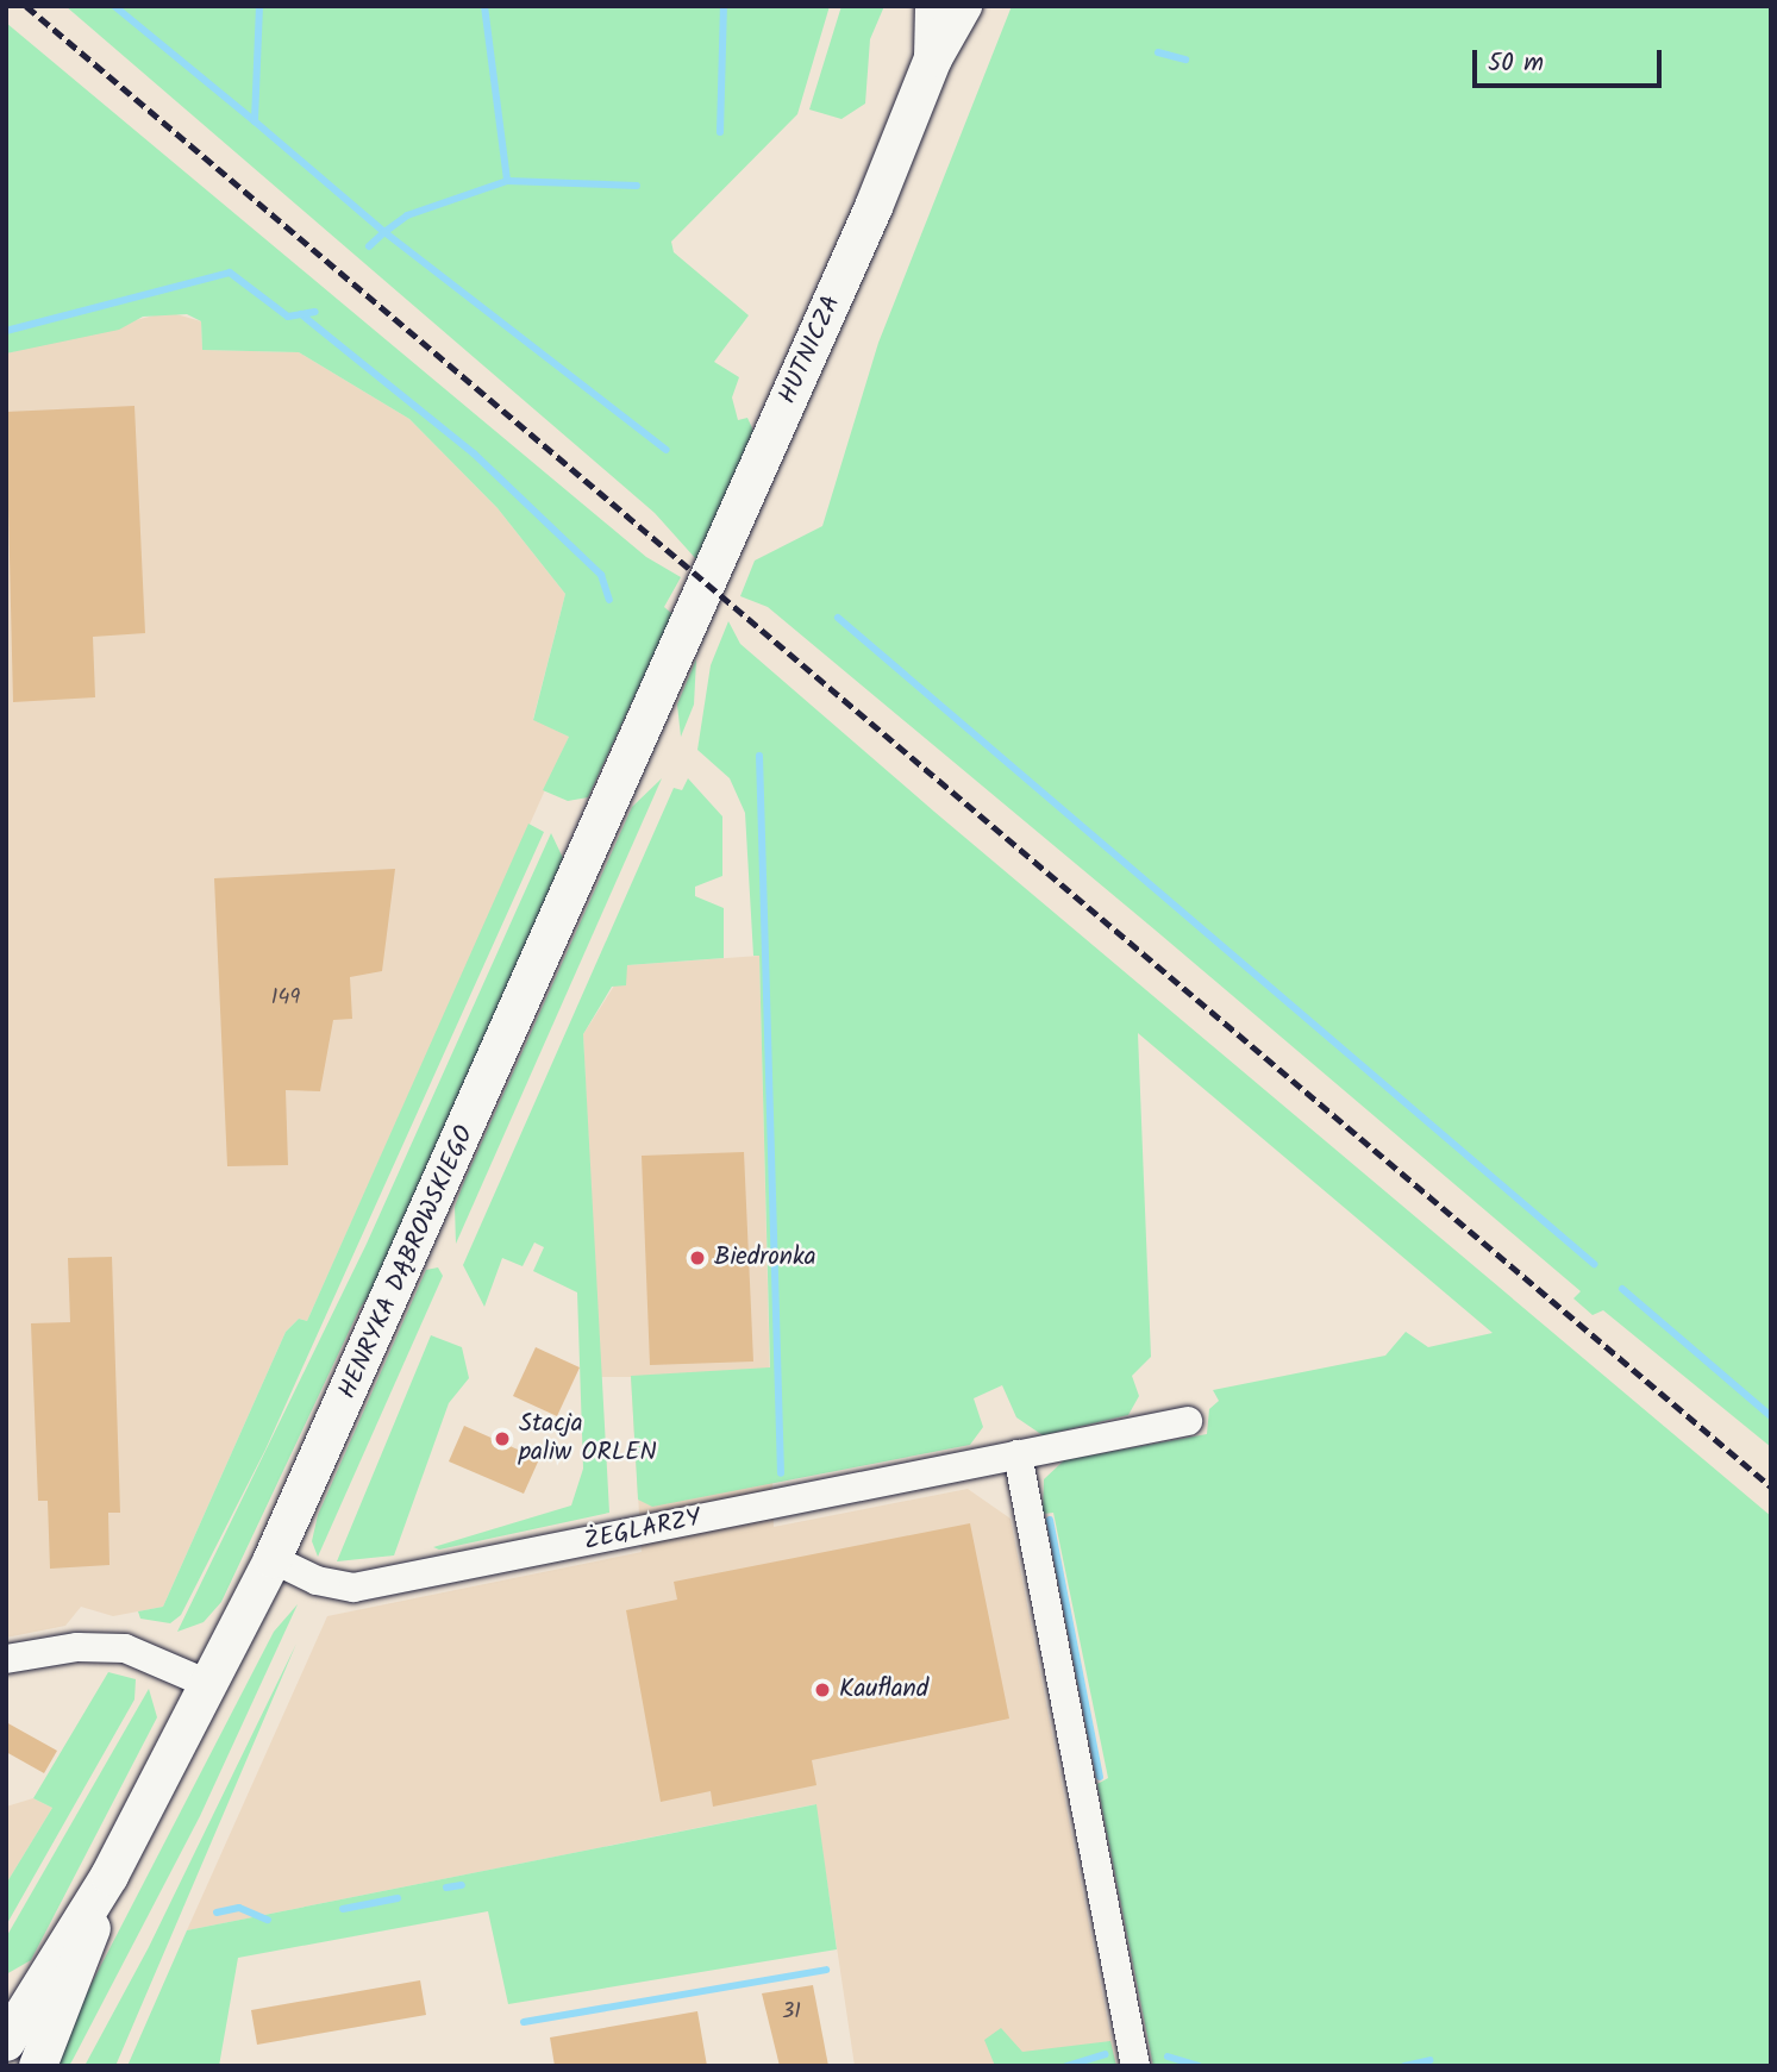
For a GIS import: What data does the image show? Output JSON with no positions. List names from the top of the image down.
{
  "streets": {
    "main road": ["HUTNICZA", "HENRYKA DĄBROWSKIEGO"],
    "street": ["ŻEGLARZY"]
  },
  "crossings": [
    ["HUTNICZA", "HENRYKA DĄBROWSKIEGO"],
    ["HENRYKA DĄBROWSKIEGO", "ŻEGLARZY"]
  ],
  "places": ["Biedronka", "Stacja paliw ORLEN", "Kaufland"],
  "house_numbers": ["149", "31"],
  "scale_bar": "50 m"
}
